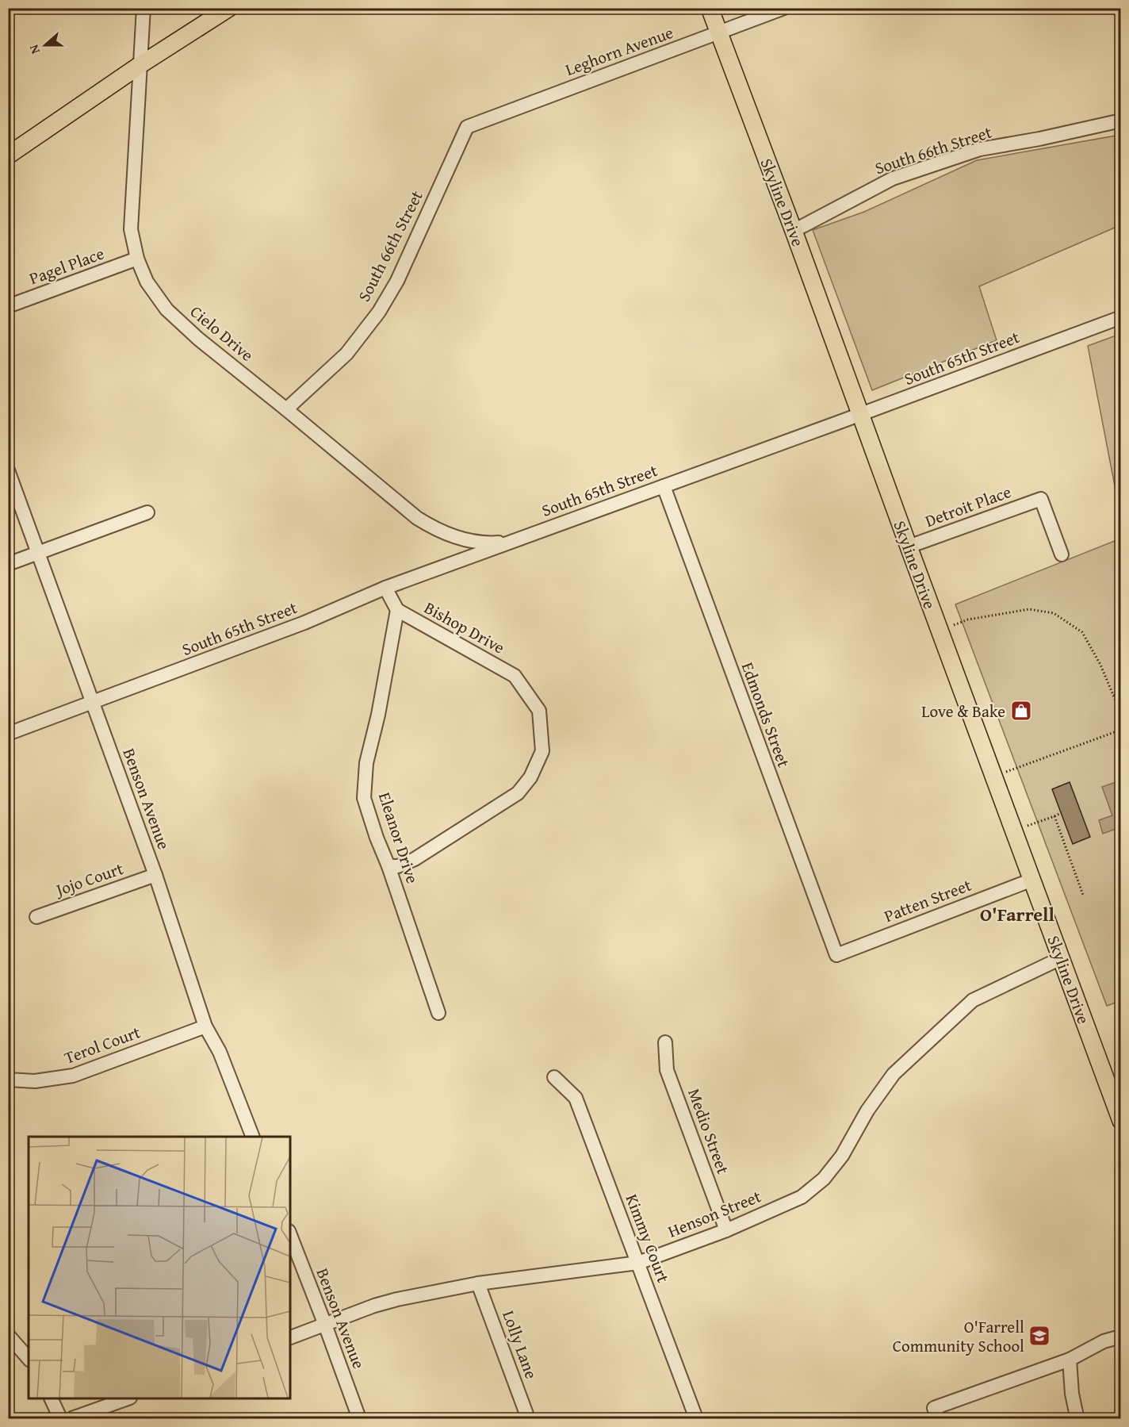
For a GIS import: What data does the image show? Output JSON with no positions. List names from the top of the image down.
{
  "streets": {
    "main road": ["Skyline Drive"],
    "street": [
      "Leghorn Avenue",
      "South 66th Street",
      "Pagel Place",
      "Cielo Drive",
      "South 65th Street",
      "Detroit Place",
      "Bishop Drive",
      "Edmonds Street",
      "Benson Avenue",
      "Eleanor Drive",
      "Jojo Court",
      "Patten Street",
      "Terol Court",
      "Medio Street",
      "Henson Street",
      "Kimmy Court",
      "Lolly Lane"
    ]
  },
  "crossings": [
    ["Leghorn Avenue", "South 66th Street"],
    ["Leghorn Avenue", "Skyline Drive"],
    ["South 66th Street", "Skyline Drive"],
    ["South 66th Street", "Cielo Drive"],
    ["Skyline Drive", "South 65th Street"],
    ["Skyline Drive", "Detroit Place"],
    ["Skyline Drive", "Patten Street"],
    ["Skyline Drive", "Henson Street"],
    ["Pagel Place", "Cielo Drive"],
    ["Cielo Drive", "South 65th Street"],
    ["South 65th Street", "Edmonds Street"],
    ["South 65th Street", "Benson Avenue"],
    ["Bishop Drive", "Eleanor Drive"],
    ["Edmonds Street", "Patten Street"],
    ["Benson Avenue", "Jojo Court"],
    ["Benson Avenue", "Terol Court"],
    ["Benson Avenue", "Henson Street"],
    ["Medio Street", "Henson Street"],
    ["Henson Street", "Kimmy Court"],
    ["Henson Street", "Lolly Lane"]
  ],
  "districts": ["O'Farrell"],
  "places": {
    "shop": ["Love & Bake"],
    "school or university": ["O'Farrell Community School"]
  },
  "north": "left"
}
